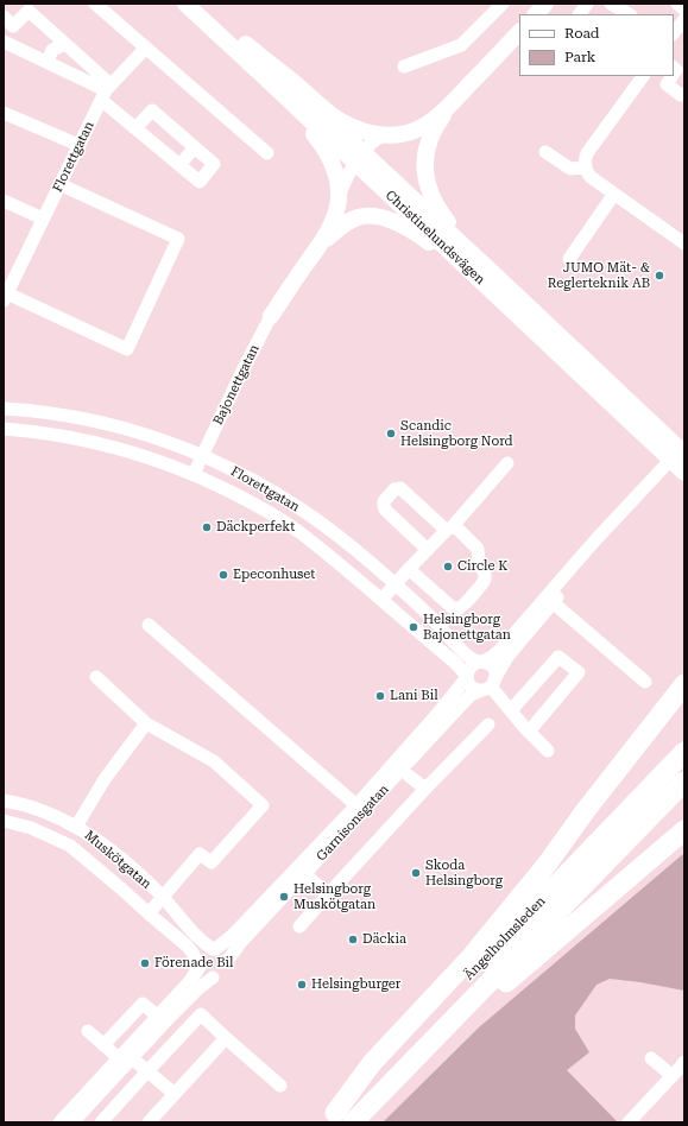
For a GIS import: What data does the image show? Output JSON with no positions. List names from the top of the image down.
{
  "streets": {
    "highway": ["Ängelholmsleden"],
    "main road": ["Christinelundsvägen"],
    "street": [
      "Florettgatan",
      "Bajonettgatan",
      "Garnisonsgatan",
      "Muskötgatan"
    ]
  },
  "crossings": [
    ["Florettgatan", "Bajonettgatan"],
    ["Florettgatan", "Garnisonsgatan"],
    ["Christinelundsvägen", "Garnisonsgatan"],
    ["Garnisonsgatan", "Muskötgatan"]
  ],
  "places": [
    "JUMO Mät- & Reglerteknik AB",
    "Scandic Helsingborg Nord",
    "Däckperfekt",
    "Circle K",
    "Epeconhuset",
    "Helsingborg Bajonettgatan",
    "Lani Bil",
    "Skoda Helsingborg",
    "Helsingborg Muskötgatan",
    "Däckia",
    "Förenade Bil",
    "Helsingburger"
  ],
  "legend": ["Road", "Park"]
}
